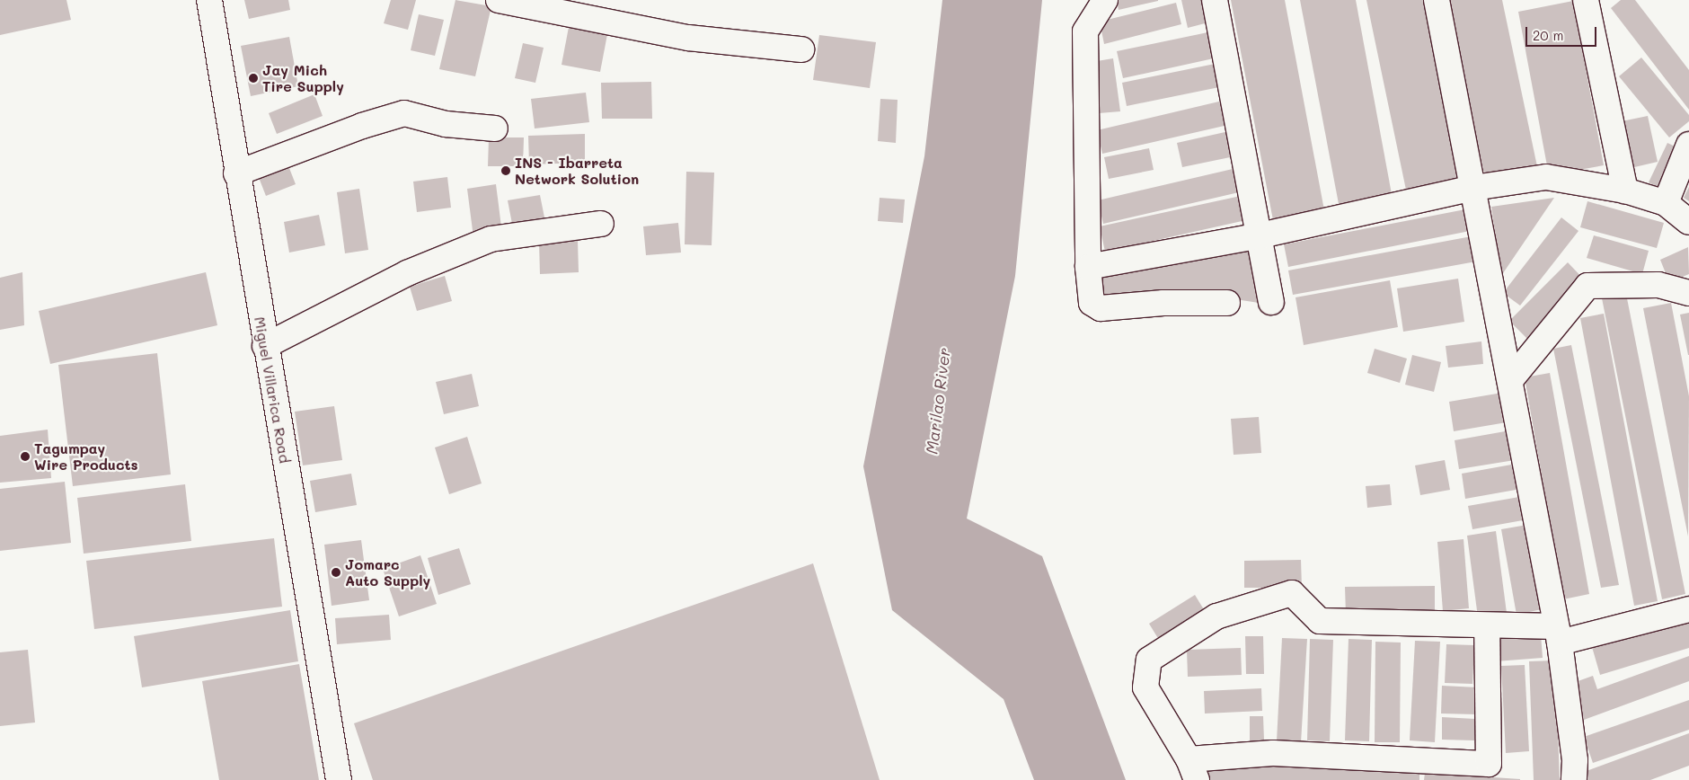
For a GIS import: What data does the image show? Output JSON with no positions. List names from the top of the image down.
{
  "streets": {
    "street": ["Miguel Villarica Road"]
  },
  "water": ["Marilao River"],
  "places": [
    "Jay Mich Tire Supply",
    "INS - Ibarreta Network Solution",
    "Tagumpay Wire Products",
    "Jomarc Auto Supply"
  ],
  "scale_bar": "20 m"
}
